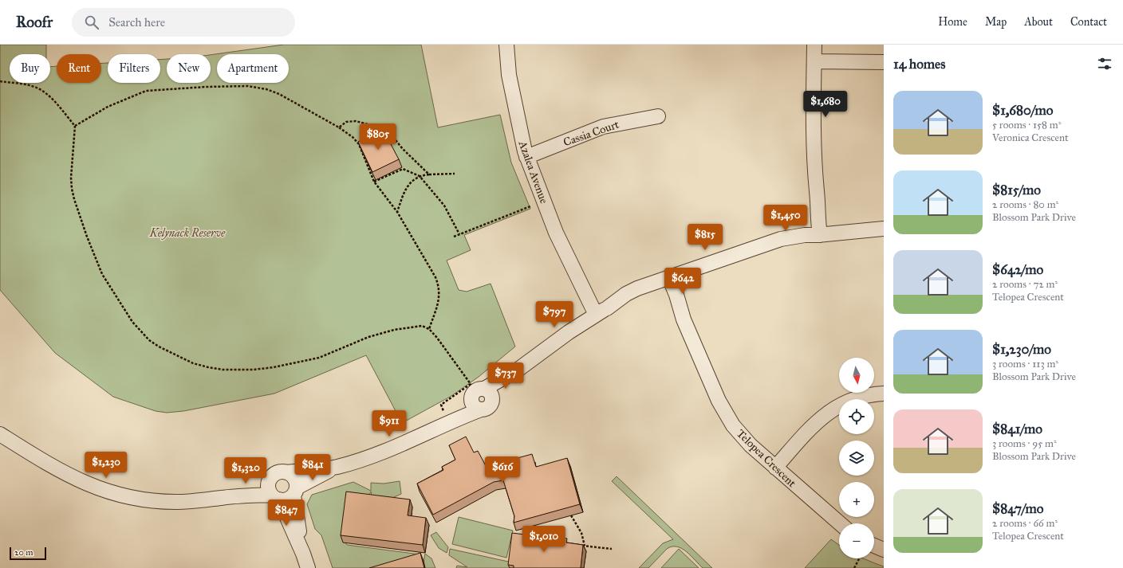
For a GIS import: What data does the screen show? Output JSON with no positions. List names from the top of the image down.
{
  "streets": {
    "street": ["Cassia Court", "Azalea Avenue", "Telopea Crescent"]
  },
  "crossings": [
    ["Cassia Court", "Azalea Avenue"]
  ],
  "parks": ["Kelynack Reserve"],
  "scale_bar": "20 m",
  "north": "bottom",
  "page": {
    "header": "Roofr",
    "search": "Search here",
    "nav": [
      "Home",
      "Map",
      "About",
      "Contact"
    ],
    "heading": "14 homes",
    "chip": [
      "Buy",
      "Rent",
      "Filters",
      "New",
      "Apartment"
    ],
    "list": [
      {
        "name": "$1,680/mo",
        "note": "5 rooms · 158 m² · Veronica Crescent"
      },
      {
        "name": "$815/mo",
        "note": "2 rooms · 80 m² · Blossom Park Drive"
      },
      {
        "name": "$642/mo",
        "note": "2 rooms · 72 m² · Telopea Crescent"
      },
      {
        "name": "$1,230/mo",
        "note": "3 rooms · 113 m² · Blossom Park Drive"
      },
      {
        "name": "$841/mo",
        "note": "3 rooms · 95 m² · Blossom Park Drive"
      },
      {
        "name": "$847/mo",
        "note": "2 rooms · 66 m² · Telopea Crescent"
      }
    ],
    "price": [
      "$1,680",
      "$805",
      "$1,450",
      "$815",
      "$642",
      "$797",
      "$737",
      "$911",
      "$1,230",
      "$841",
      "$616",
      "$1,320",
      "$847",
      "$1,010"
    ],
    "map_buttons": ["+", "−"],
    "scale": "20 m"
  }
}
